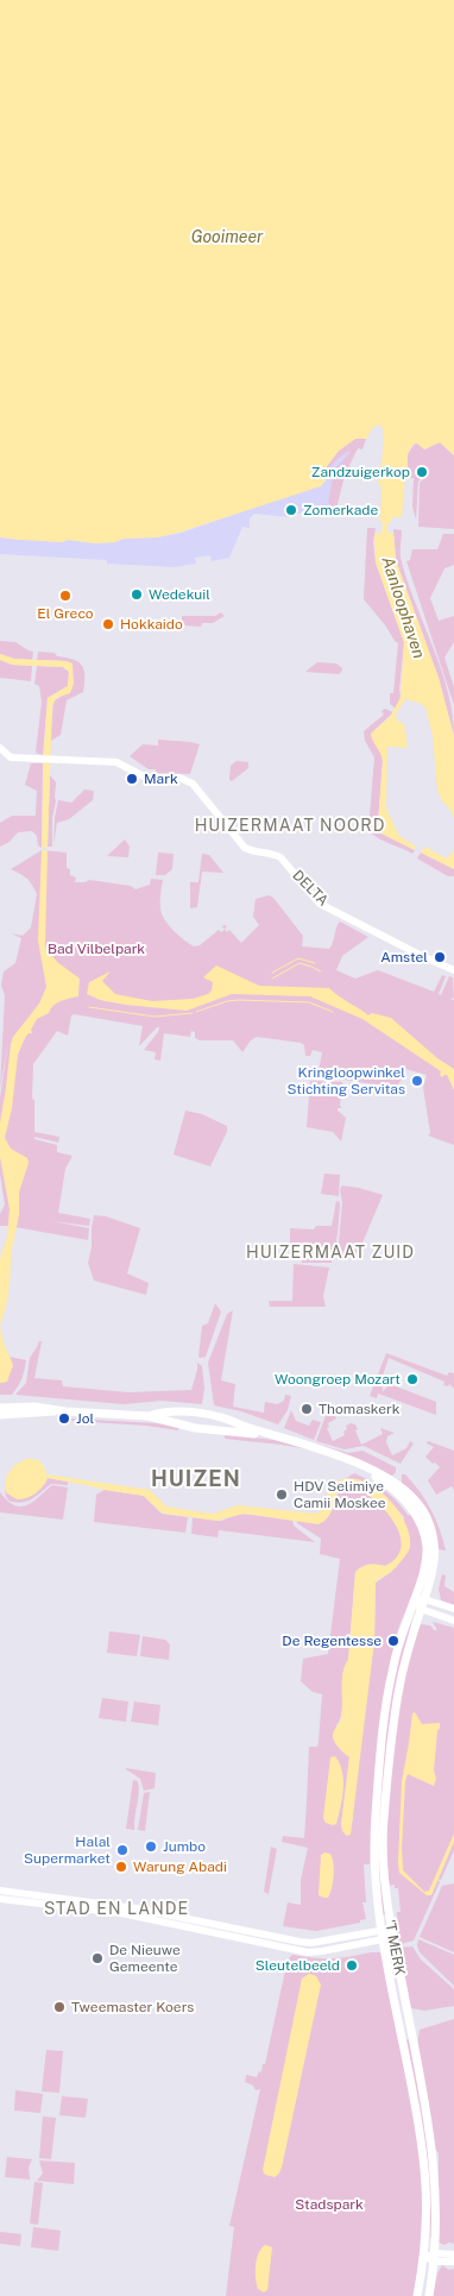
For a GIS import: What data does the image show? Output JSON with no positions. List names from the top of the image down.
{
  "streets": {
    "main road": ["'T MERK"],
    "street": ["DELTA"]
  },
  "districts": [
    "HUIZERMAAT NOORD",
    "HUIZERMAAT ZUID",
    "HUIZEN",
    "STAD EN LANDE"
  ],
  "water": ["Gooimeer", "Aanloophaven"],
  "parks": ["Bad Vilbelpark", "Stadspark"],
  "places": [
    "Zandzuigerkop",
    "Zomerkade",
    "Wedekuil",
    "El Greco",
    "Hokkaido",
    "Mark",
    "Amstel",
    "Kringloopwinkel Stichting Servitas",
    "Woongroep Mozart",
    "Thomaskerk",
    "Jol",
    "HDV Selimiye Camii Moskee",
    "De Regentesse",
    "Jumbo",
    "Halal Supermarket",
    "Warung Abadi",
    "De Nieuwe Gemeente",
    "Sleutelbeeld",
    "Tweemaster Koers"
  ]
}
